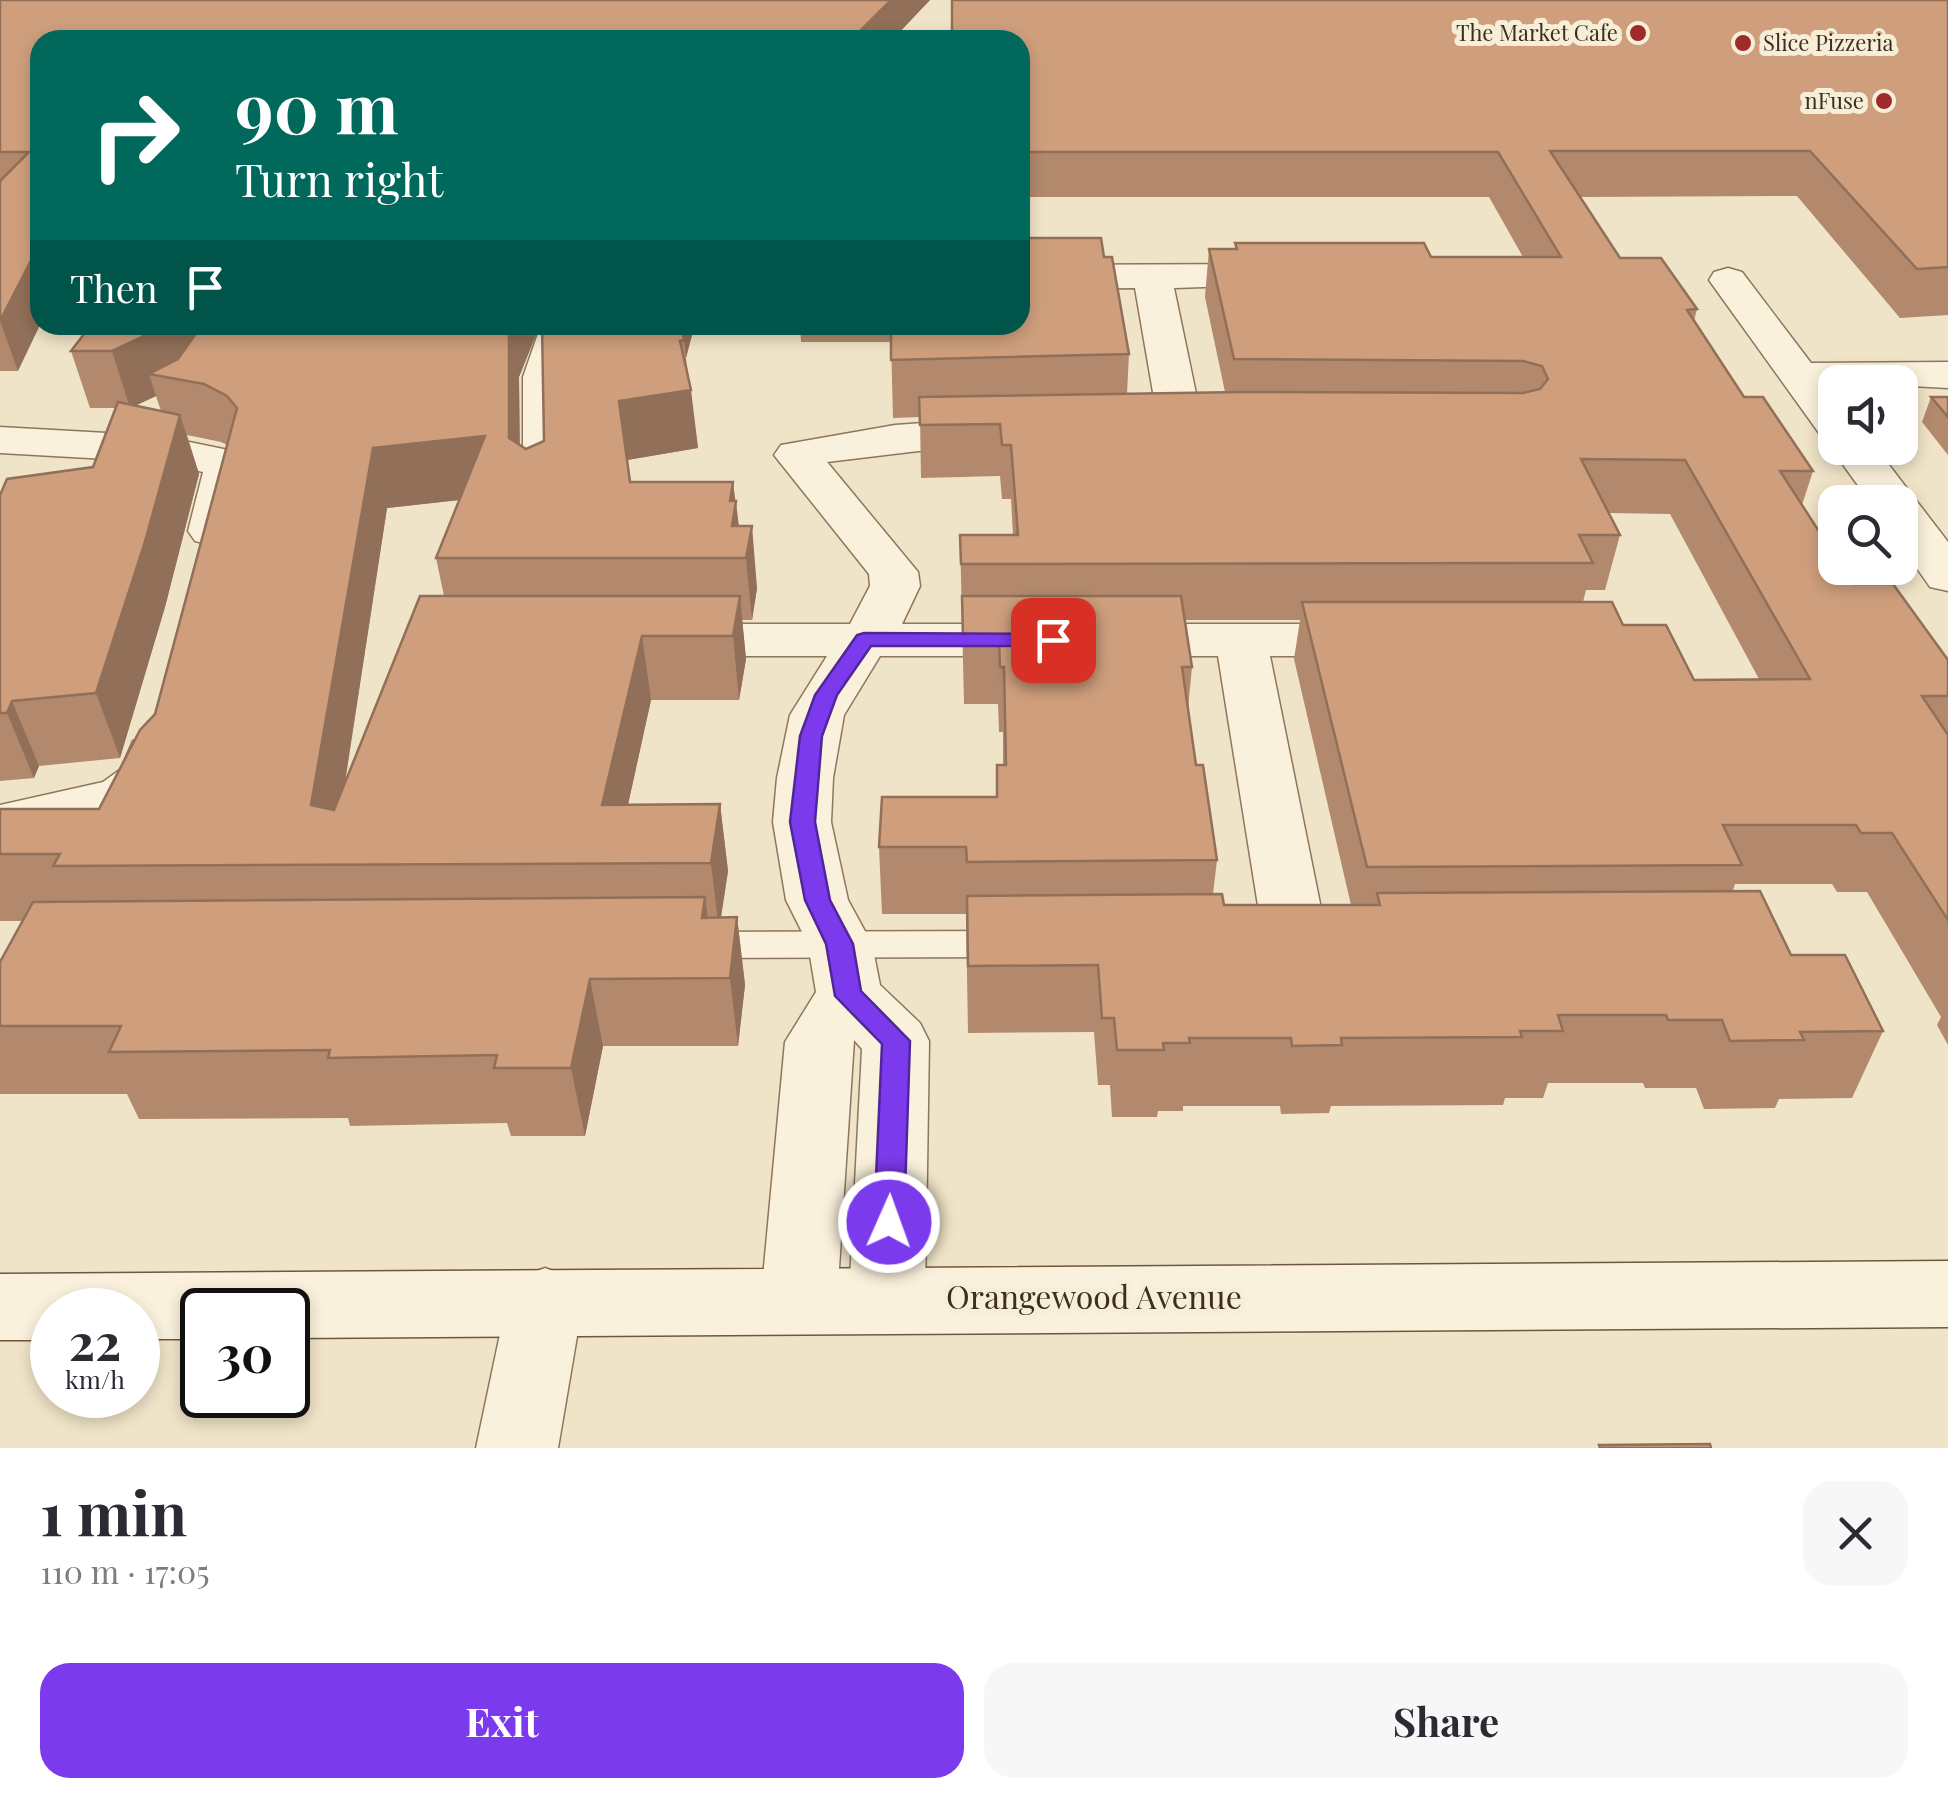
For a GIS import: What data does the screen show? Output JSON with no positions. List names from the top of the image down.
{
  "streets": {
    "street": ["Orangewood Avenue"]
  },
  "places": ["The Market Cafe", "Slice Pizzeria", "nFuse"],
  "page": {
    "turn": ["90 m", "Turn right"],
    "then": "Then",
    "speed": "22 km/h",
    "limit": "30",
    "heading": ["1 min", "110 m · 17:05"],
    "buttons": ["Exit", "Share"]
  }
}
